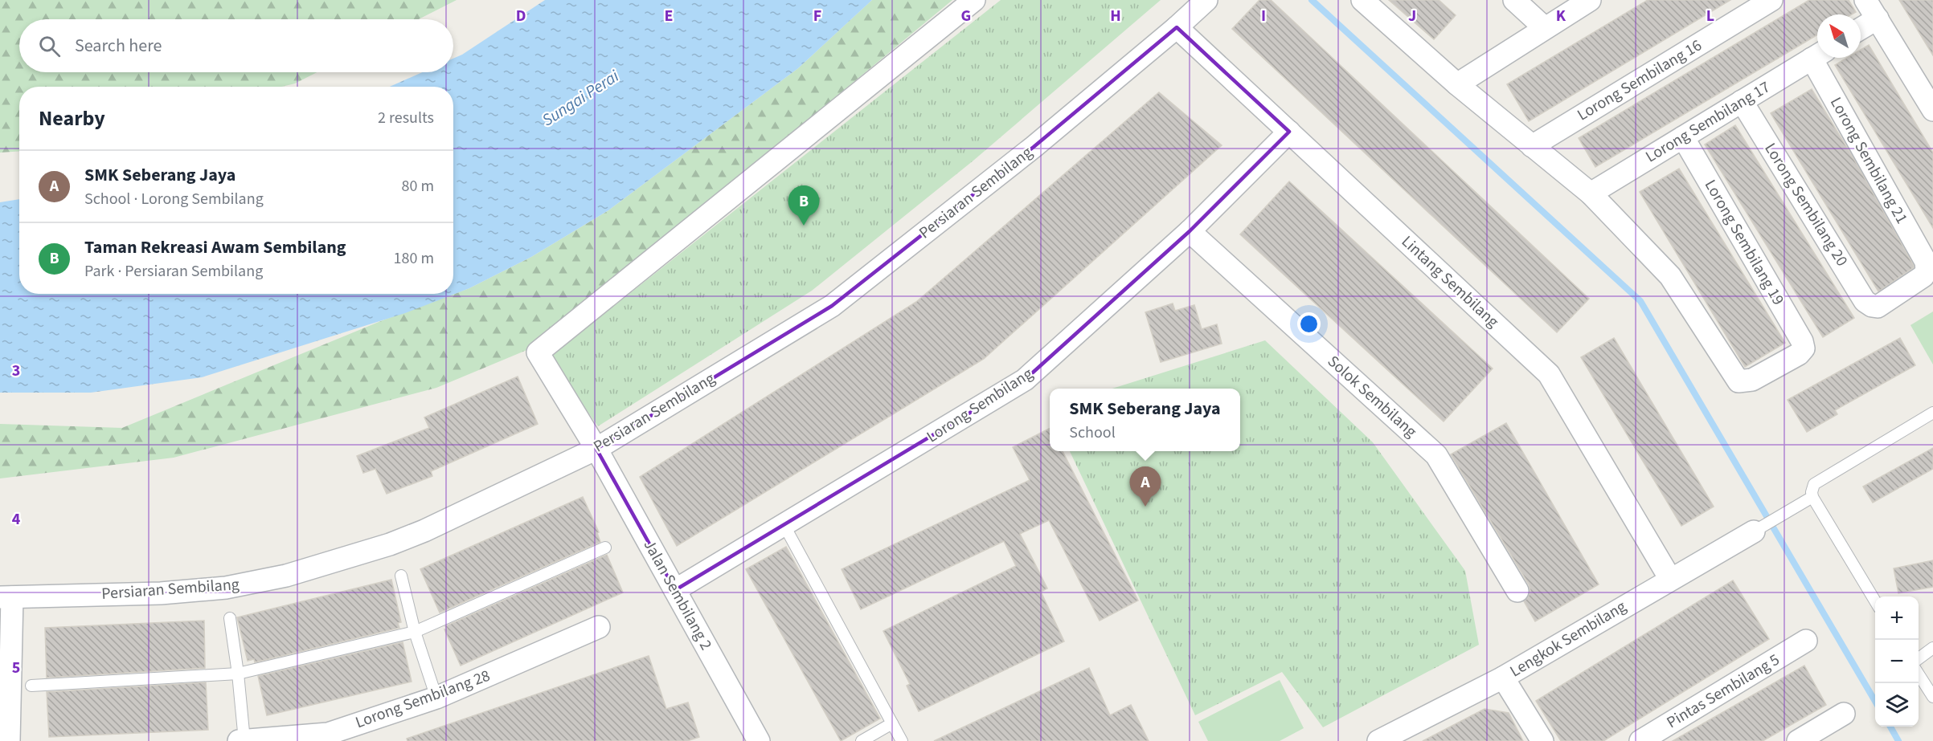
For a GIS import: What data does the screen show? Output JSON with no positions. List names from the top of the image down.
{
  "streets": {
    "street": [
      "Lorong Sembilang 16",
      "Lorong Sembilang 17",
      "Lorong Sembilang 21",
      "Persiaran Sembilang",
      "Lorong Sembilang 20",
      "Lorong Sembilang 19",
      "Lintang Sembilang",
      "Solok Sembilang",
      "Lorong Sembilang",
      "Jalan Sembilang 2",
      "Lengkok Sembilang",
      "Pintas Sembilang 5",
      "Lorong Sembilang 28"
    ]
  },
  "crossings": [
    ["Lorong Sembilang 17", "Lorong Sembilang 20"],
    ["Lorong Sembilang 17", "Lorong Sembilang 19"],
    ["Lorong Sembilang 21", "Lorong Sembilang 20"],
    ["Persiaran Sembilang", "Lintang Sembilang"],
    ["Persiaran Sembilang", "Jalan Sembilang 2"],
    ["Lintang Sembilang", "Lorong Sembilang"],
    ["Lintang Sembilang", "Lengkok Sembilang"],
    ["Solok Sembilang", "Lorong Sembilang"],
    ["Lorong Sembilang", "Jalan Sembilang 2"]
  ],
  "water": ["Sungai Perai"],
  "north": "top left",
  "page": {
    "search": "Search here",
    "heading": ["Nearby", "2 results"],
    "list": [
      {
        "mark": "A",
        "name": "SMK Seberang Jaya",
        "note": "School · Lorong Sembilang",
        "value": "80 m"
      },
      {
        "mark": "B",
        "name": "Taman Rekreasi Awam Sembilang",
        "note": "Park · Persiaran Sembilang",
        "value": "180 m"
      }
    ],
    "pins": ["B", "A"],
    "popup": ["SMK Seberang Jaya", "School"],
    "map_buttons": ["+", "−"]
  },
  "grid": {
    "columns": [
      "D",
      "E",
      "F",
      "G",
      "H",
      "I",
      "J",
      "K",
      "L"
    ],
    "rows": ["3", "4", "5"]
  }
}
